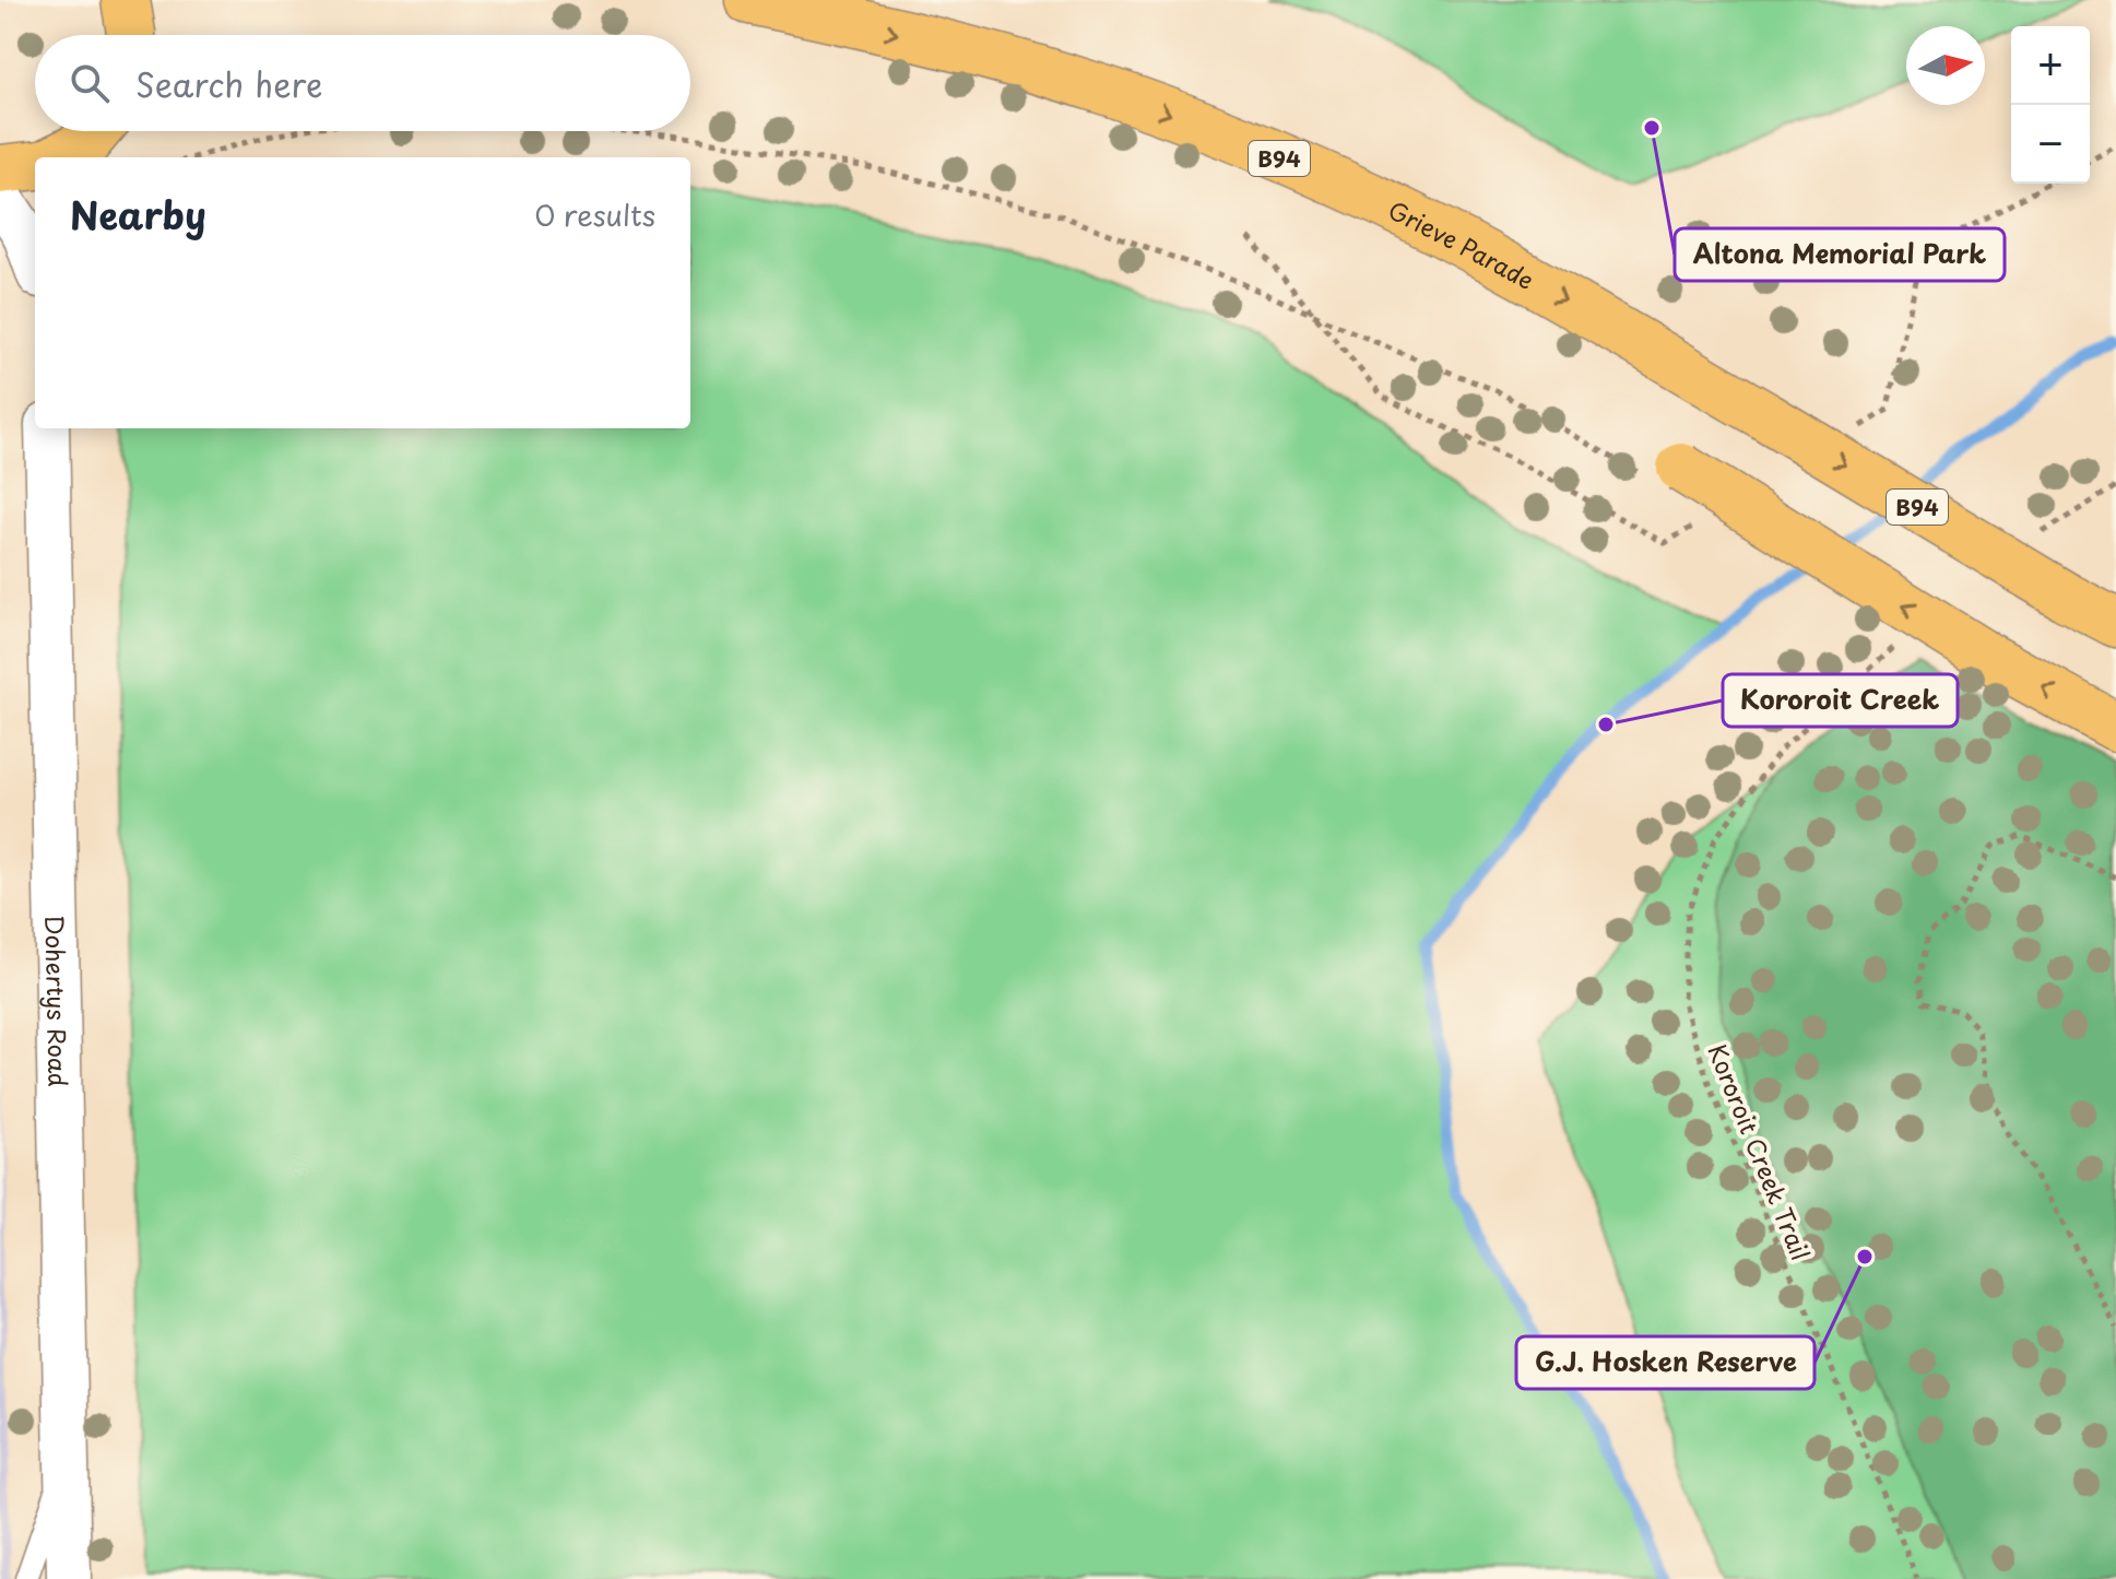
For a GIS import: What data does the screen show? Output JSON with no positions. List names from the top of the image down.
{
  "streets": {
    "main road": ["B94", "Grieve Parade"],
    "street": ["Dohertys Road"],
    "path": ["Kororoit Creek Trail"]
  },
  "places": ["Altona Memorial Park", "Kororoit Creek", "G.J. Hosken Reserve"],
  "north": "right",
  "page": {
    "map_buttons": ["+", "−"],
    "search": "Search here",
    "heading": ["Nearby", "0 results"]
  }
}
